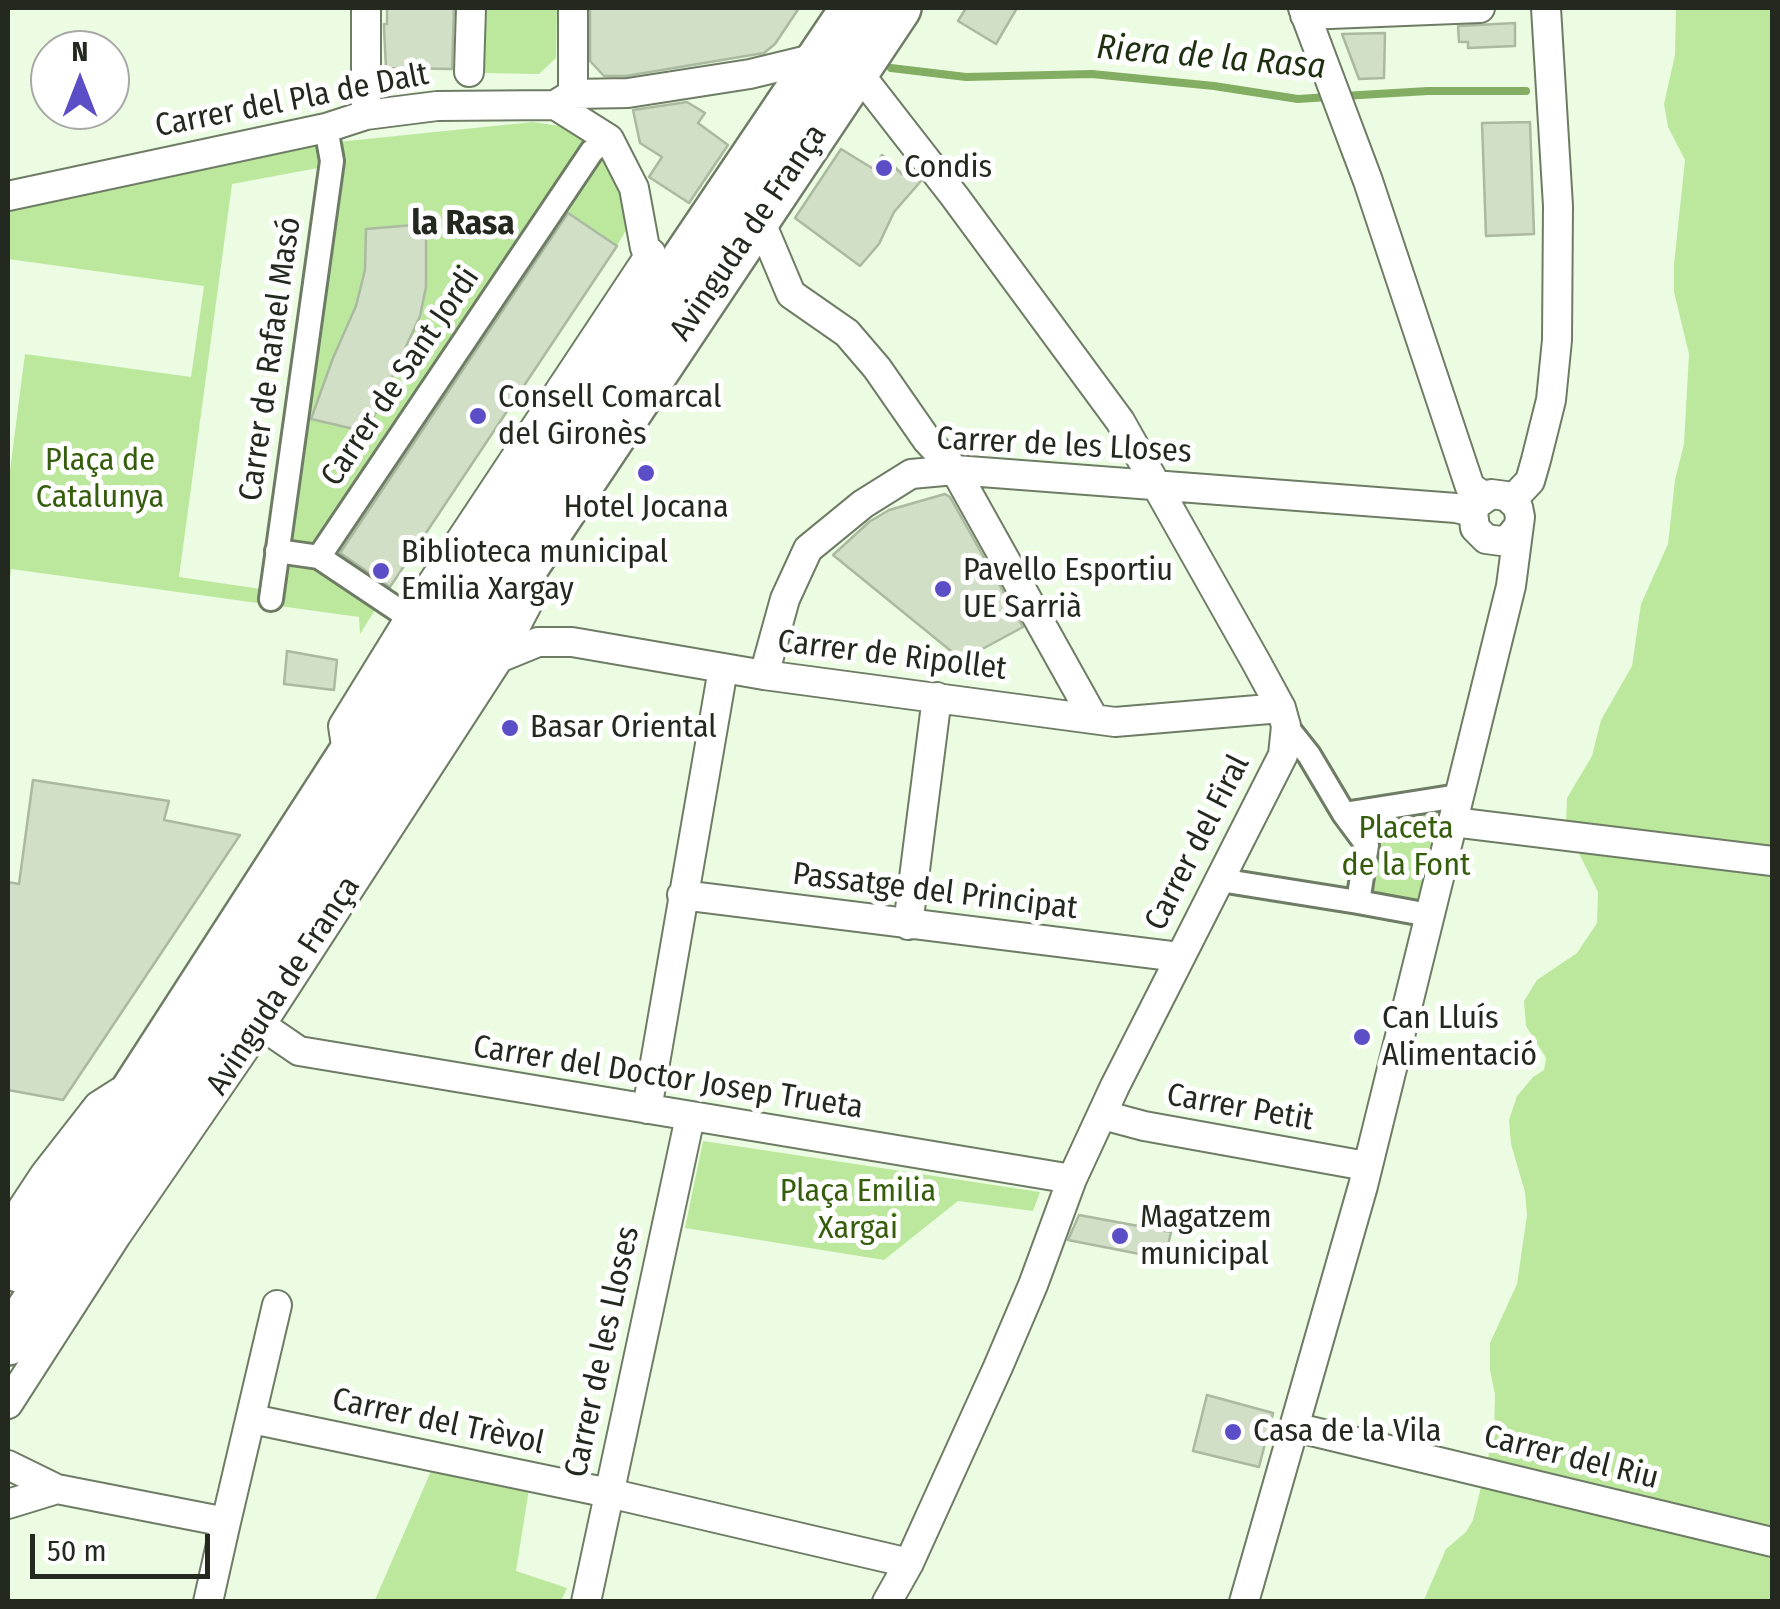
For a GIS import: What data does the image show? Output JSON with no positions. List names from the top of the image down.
{
  "streets": {
    "main road": ["Avinguda de França"],
    "street": [
      "Carrer del Pla de Dalt",
      "Carrer de Rafael Masó",
      "Carrer de Sant Jordi",
      "Carrer de les Lloses",
      "Carrer de Ripollet",
      "Carrer del Firal",
      "Passatge del Principat",
      "Carrer del Doctor Josep Trueta",
      "Carrer Petit",
      "Carrer del Trèvol",
      "Carrer del Riu"
    ]
  },
  "crossings": [
    ["Carrer del Pla de Dalt", "Carrer de Rafael Masó"],
    ["Avinguda de França", "Carrer de Ripollet"],
    ["Avinguda de França", "Carrer del Doctor Josep Trueta"],
    ["Carrer de les Lloses", "Carrer de Ripollet"],
    ["Carrer de les Lloses", "Carrer del Doctor Josep Trueta"],
    ["Carrer de les Lloses", "Carrer del Trèvol"],
    ["Carrer de Ripollet", "Carrer del Firal"],
    ["Carrer del Firal", "Passatge del Principat"],
    ["Carrer del Firal", "Carrer del Doctor Josep Trueta"],
    ["Carrer del Firal", "Carrer Petit"],
    ["Carrer del Firal", "Carrer del Trèvol"]
  ],
  "districts": ["la Rasa"],
  "water": ["Riera de la Rasa"],
  "parks": ["Plaça de Catalunya", "Placeta de la Font", "Plaça Emilia Xargai"],
  "places": [
    "Condis",
    "Consell Comarcal del Gironès",
    "Hotel Jocana",
    "Biblioteca municipal Emilia Xargay",
    "Pavello Esportiu UE Sarrià",
    "Basar Oriental",
    "Can Lluís Alimentació",
    "Magatzem municipal",
    "Casa de la Vila"
  ],
  "scale_bar": "50 m",
  "north": "top"
}
